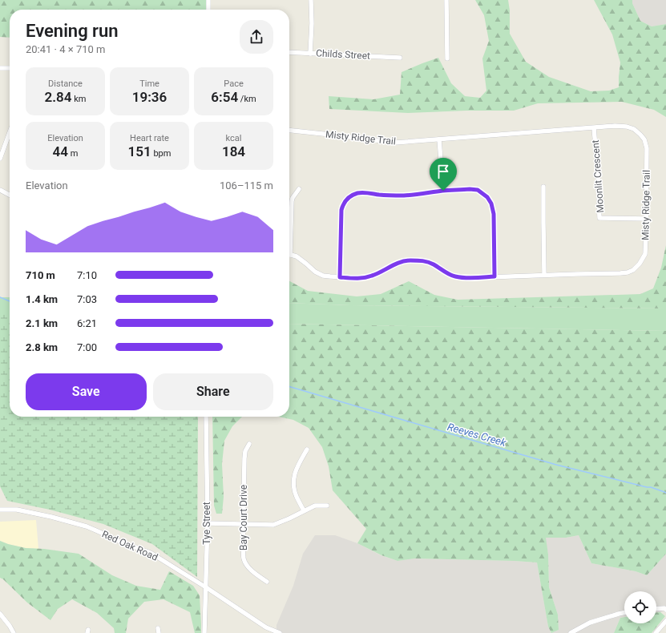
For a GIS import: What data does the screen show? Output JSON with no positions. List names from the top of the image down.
{
  "streets": {
    "street": [
      "Childs Street",
      "Misty Ridge Trail",
      "Moonlit Crescent",
      "Bay Court Drive",
      "Tye Street",
      "Red Oak Road"
    ]
  },
  "crossings": [
    ["Misty Ridge Trail", "Moonlit Crescent"],
    ["Tye Street", "Red Oak Road"]
  ],
  "water": ["Reeves Creek"],
  "page": {
    "heading": ["Evening run", "20:41 · 4 × 710 m"],
    "stats": [
      ["Distance", "2.84 km"],
      ["Time", "19:36"],
      ["Pace", "6:54 /km"],
      ["Elevation", "44 m"],
      ["Heart rate", "151 bpm"],
      ["kcal", "184"]
    ],
    "chart": ["Elevation", "106–115 m"],
    "list": [
      {
        "name": "710 m",
        "note": "7:10"
      },
      {
        "name": "1.4 km",
        "note": "7:03"
      },
      {
        "name": "2.1 km",
        "note": "6:21"
      },
      {
        "name": "2.8 km",
        "note": "7:00"
      }
    ],
    "buttons": ["Save", "Share"]
  }
}
